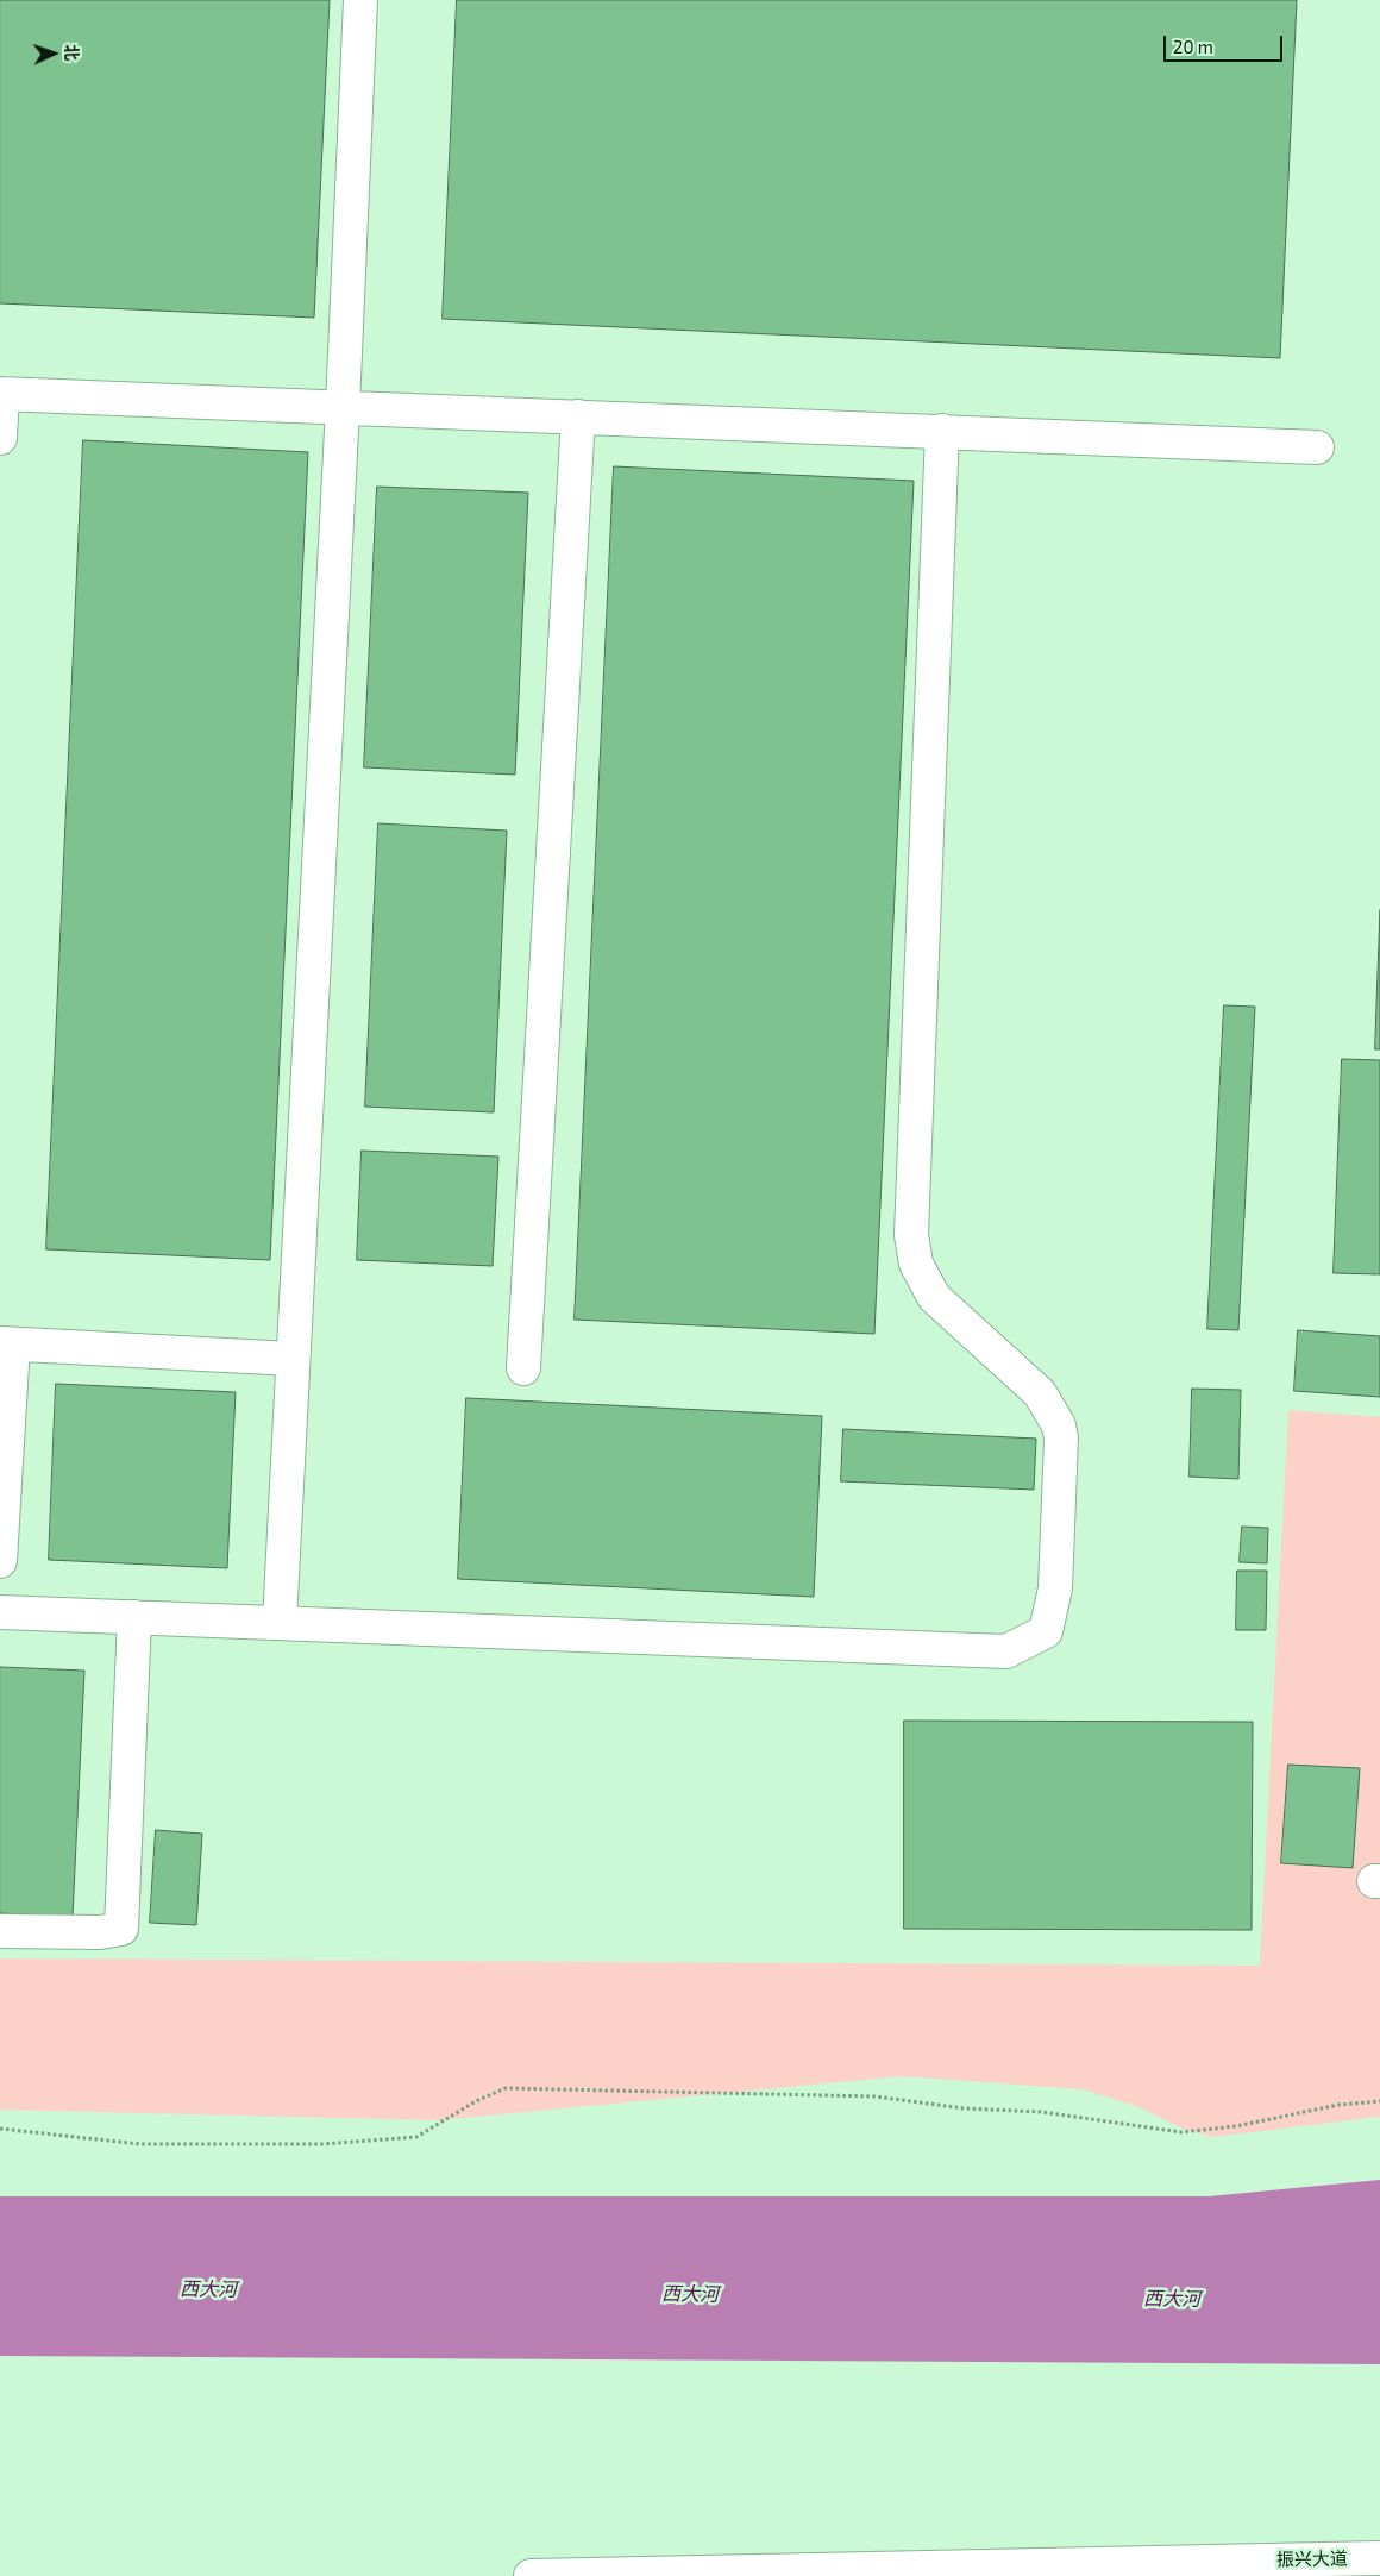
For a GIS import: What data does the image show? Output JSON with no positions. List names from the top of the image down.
{
  "streets": {
    "main road": ["振兴大道"]
  },
  "water": ["西大河"],
  "scale_bar": "20 m",
  "north": "right"
}
